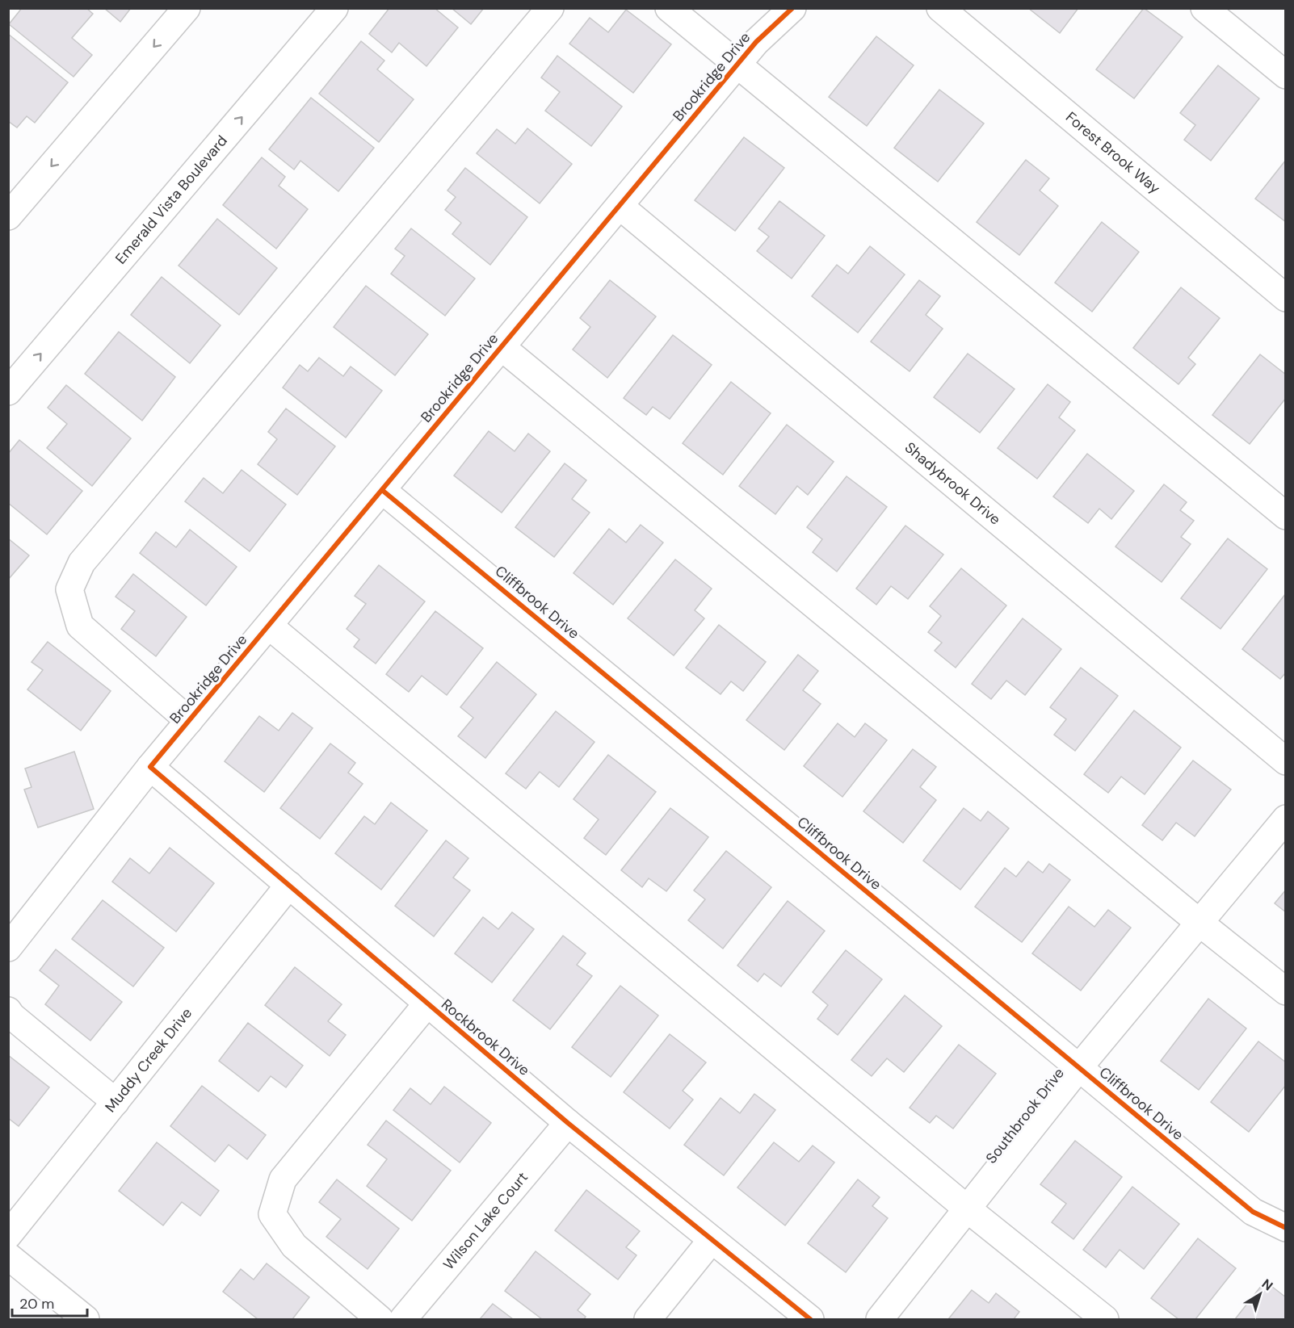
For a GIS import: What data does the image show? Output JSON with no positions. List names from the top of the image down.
{
  "streets": {
    "street": [
      "Brookridge Drive",
      "Forest Brook Way",
      "Emerald Vista Boulevard",
      "Shadybrook Drive",
      "Cliffbrook Drive",
      "Rockbrook Drive",
      "Muddy Creek Drive",
      "Southbrook Drive",
      "Wilson Lake Court"
    ]
  },
  "crossings": [
    ["Brookridge Drive", "Shadybrook Drive"],
    ["Brookridge Drive", "Cliffbrook Drive"],
    ["Brookridge Drive", "Rockbrook Drive"],
    ["Cliffbrook Drive", "Southbrook Drive"],
    ["Rockbrook Drive", "Muddy Creek Drive"],
    ["Rockbrook Drive", "Wilson Lake Court"]
  ],
  "scale_bar": "20 m",
  "north": "top right"
}
